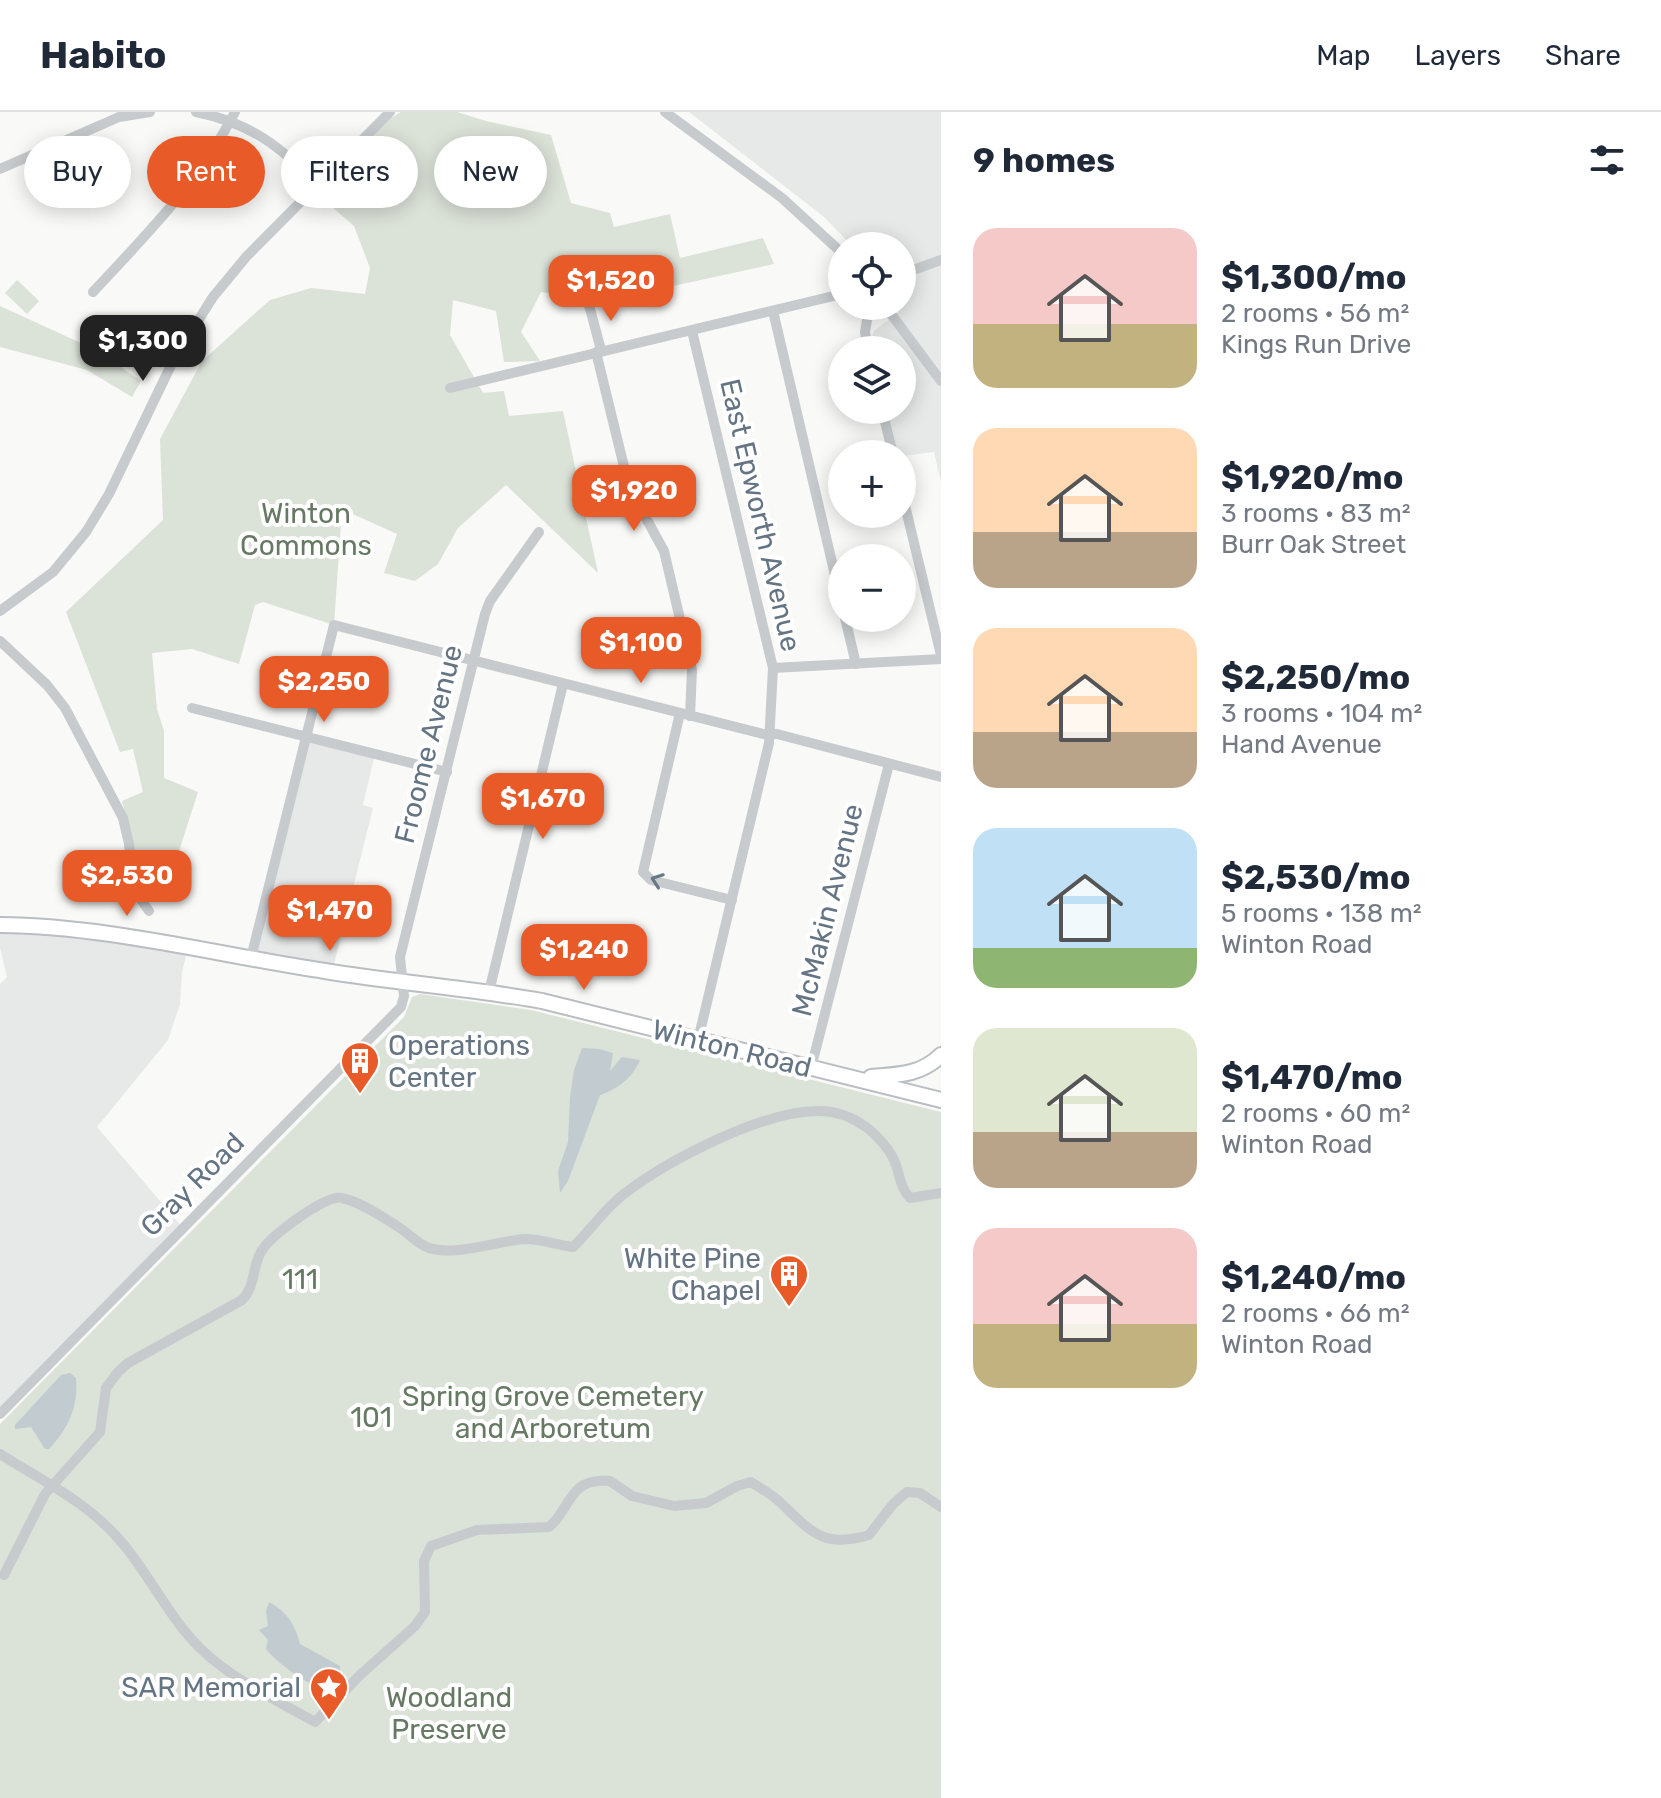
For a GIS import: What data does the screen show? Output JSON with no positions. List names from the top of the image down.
{
  "streets": {
    "main road": ["Winton Road"],
    "street": [
      "East Epworth Avenue",
      "Froome Avenue",
      "McMakin Avenue",
      "Gray Road"
    ]
  },
  "crossings": [
    ["East Epworth Avenue", "Winton Road"],
    ["Froome Avenue", "Winton Road"],
    ["Froome Avenue", "Gray Road"],
    ["McMakin Avenue", "Winton Road"],
    ["Winton Road", "Gray Road"]
  ],
  "parks": [
    "Winton Commons",
    "111",
    "Spring Grove Cemetery and Arboretum",
    "101",
    "Woodland Preserve"
  ],
  "places": {
    "building": ["Operations Center", "White Pine Chapel"],
    "place": ["SAR Memorial"]
  },
  "page": {
    "header": "Habito",
    "nav": ["Map", "Layers", "Share"],
    "heading": "9 homes",
    "chip": [
      "Buy",
      "Rent",
      "Filters",
      "New"
    ],
    "list": [
      {
        "name": "$1,300/mo",
        "note": "2 rooms · 56 m² · Kings Run Drive"
      },
      {
        "name": "$1,920/mo",
        "note": "3 rooms · 83 m² · Burr Oak Street"
      },
      {
        "name": "$2,250/mo",
        "note": "3 rooms · 104 m² · Hand Avenue"
      },
      {
        "name": "$2,530/mo",
        "note": "5 rooms · 138 m² · Winton Road"
      },
      {
        "name": "$1,470/mo",
        "note": "2 rooms · 60 m² · Winton Road"
      },
      {
        "name": "$1,240/mo",
        "note": "2 rooms · 66 m² · Winton Road"
      }
    ],
    "map_buttons": ["+", "−"],
    "price": [
      "$1,520",
      "$1,300",
      "$1,920",
      "$1,100",
      "$2,250",
      "$1,670",
      "$2,530",
      "$1,470",
      "$1,240"
    ]
  }
}
